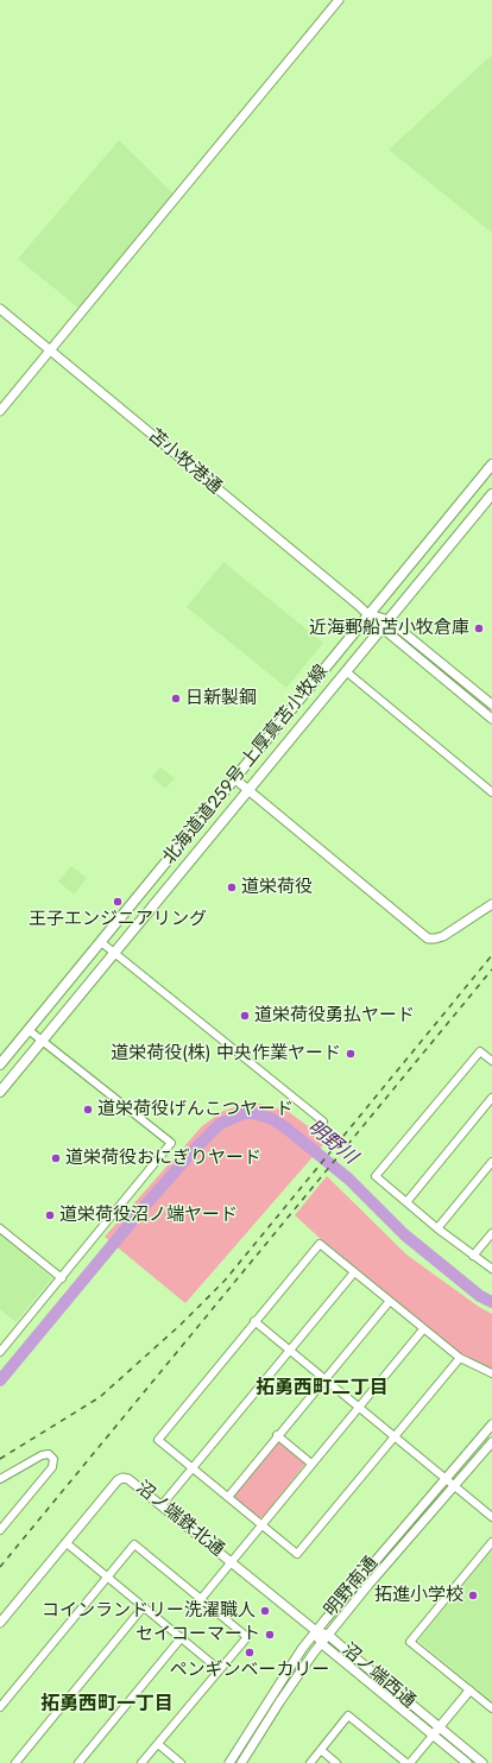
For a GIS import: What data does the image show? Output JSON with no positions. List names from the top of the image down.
{
  "streets": {
    "main road": ["北海道道259号 上厚真苫小牧線"],
    "street": [
      "苫小牧港通",
      "沼ノ端鉄北通",
      "明野南通",
      "沼ノ端西通"
    ]
  },
  "crossings": [
    ["苫小牧港通", "北海道道259号 上厚真苫小牧線"],
    ["沼ノ端鉄北通", "明野南通"],
    ["沼ノ端鉄北通", "沼ノ端西通"],
    ["明野南通", "沼ノ端西通"]
  ],
  "districts": ["拓勇西町二丁目", "拓勇西町一丁目"],
  "water": ["明野川"],
  "places": [
    "近海郵船苫小牧倉庫",
    "日新製鋼",
    "道栄荷役",
    "王子エンジニアリング",
    "道栄荷役勇払ヤード",
    "道栄荷役(株) 中央作業ヤード",
    "道栄荷役げんこつヤード",
    "道栄荷役おにぎりヤード",
    "道栄荷役沼ノ端ヤード",
    "拓進小学校",
    "コインランドリー洗濯職人",
    "セイコーマート",
    "ペンギンベーカリー"
  ]
}
